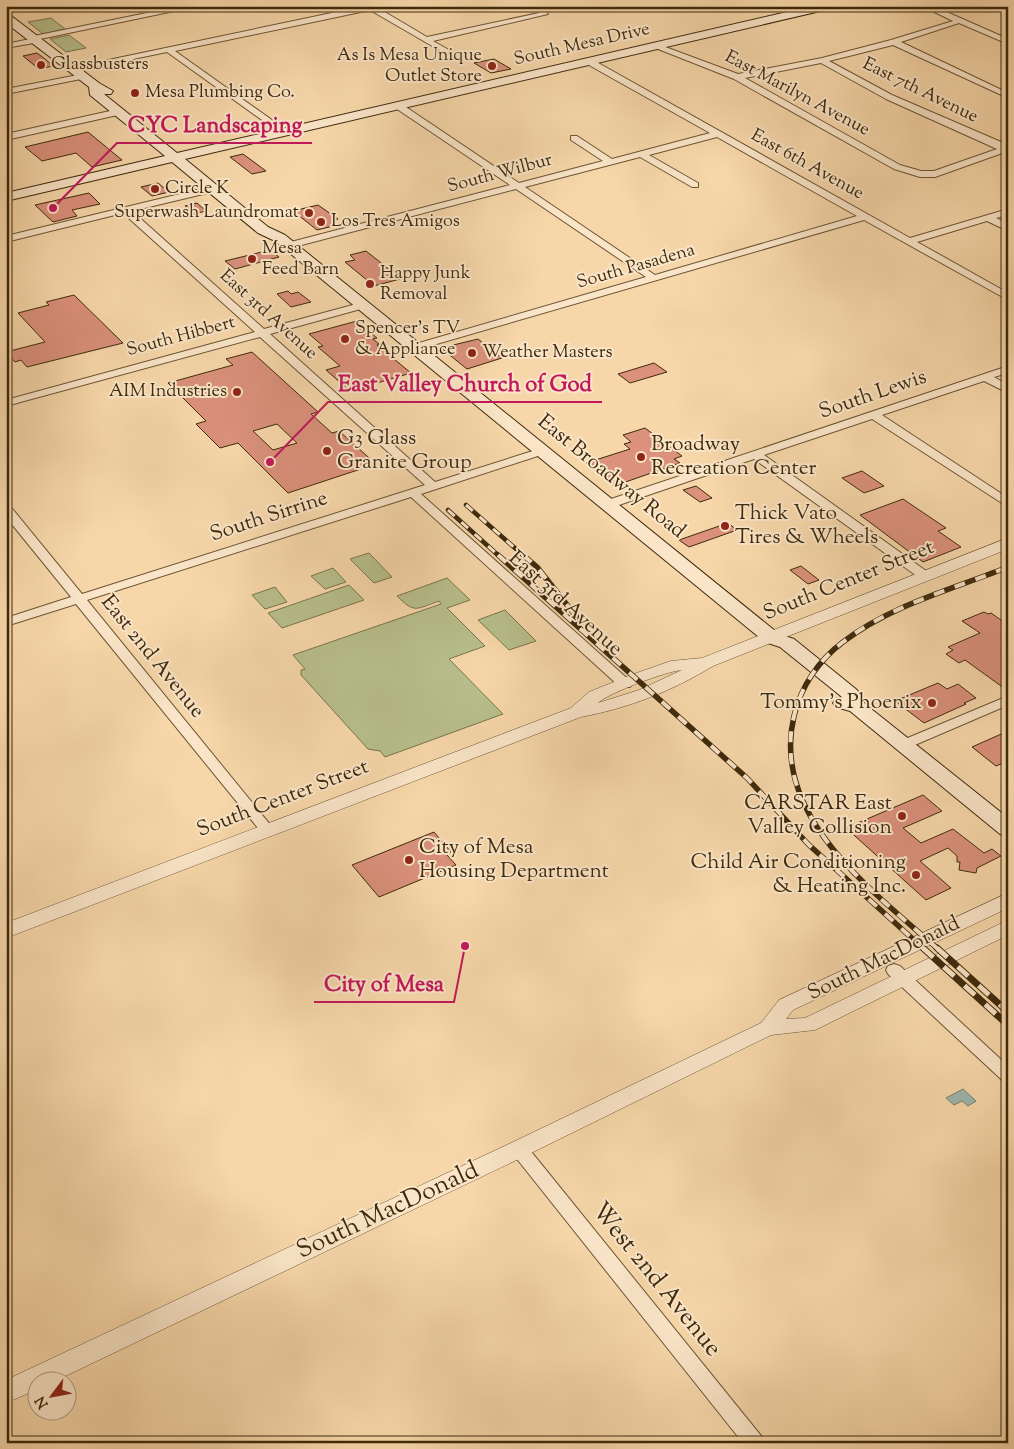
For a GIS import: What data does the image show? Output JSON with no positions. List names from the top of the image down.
{
  "streets": {
    "main road": ["South Mesa Drive", "East Broadway Road"],
    "street": [
      "East 7th Avenue",
      "East Marilyn Avenue",
      "East 6th Avenue",
      "South Wilbur",
      "South Pasadena",
      "East 3rd Avenue",
      "South Hibbert",
      "South Lewis",
      "South Sirrine",
      "South Center Street",
      "East 2nd Avenue",
      "South MacDonald",
      "West 2nd Avenue"
    ]
  },
  "crossings": [
    ["South Mesa Drive", "East Marilyn Avenue"],
    ["South Mesa Drive", "East 6th Avenue"],
    ["South Mesa Drive", "East Broadway Road"],
    ["East 7th Avenue", "East Marilyn Avenue"],
    ["East 6th Avenue", "South Wilbur"],
    ["East 6th Avenue", "South Pasadena"],
    ["South Wilbur", "East Broadway Road"],
    ["South Pasadena", "East Broadway Road"],
    ["East 3rd Avenue", "South Hibbert"],
    ["East 3rd Avenue", "South Sirrine"],
    ["East 3rd Avenue", "South Center Street"],
    ["South Hibbert", "East Broadway Road"],
    ["South Lewis", "East Broadway Road"],
    ["East Broadway Road", "South Sirrine"],
    ["East Broadway Road", "South Center Street"],
    ["South Sirrine", "East 2nd Avenue"],
    ["South Center Street", "East 2nd Avenue"],
    ["South MacDonald", "West 2nd Avenue"]
  ],
  "places": [
    "Glassbusters",
    "As Is Mesa Unique Outlet Store",
    "Mesa Plumbing Co.",
    "Circle K",
    "CYC Landscaping",
    "Superwash Laundromat",
    "Los Tres Amigos",
    "Mesa Feed Barn",
    "Happy Junk Removal",
    "Spencer's TV & Appliance",
    "Weather Masters",
    "AIM Industries",
    "G3 Glass Granite Group",
    "Broadway Recreation Center",
    "East Valley Church of God",
    "Thick Vato Tires & Wheels",
    "Tommy’s Phoenix",
    "CARSTAR East Valley Collision",
    "City of Mesa Housing Department",
    "Child Air Conditioning & Heating Inc.",
    "City of Mesa"
  ],
  "north": "bottom left"
}
